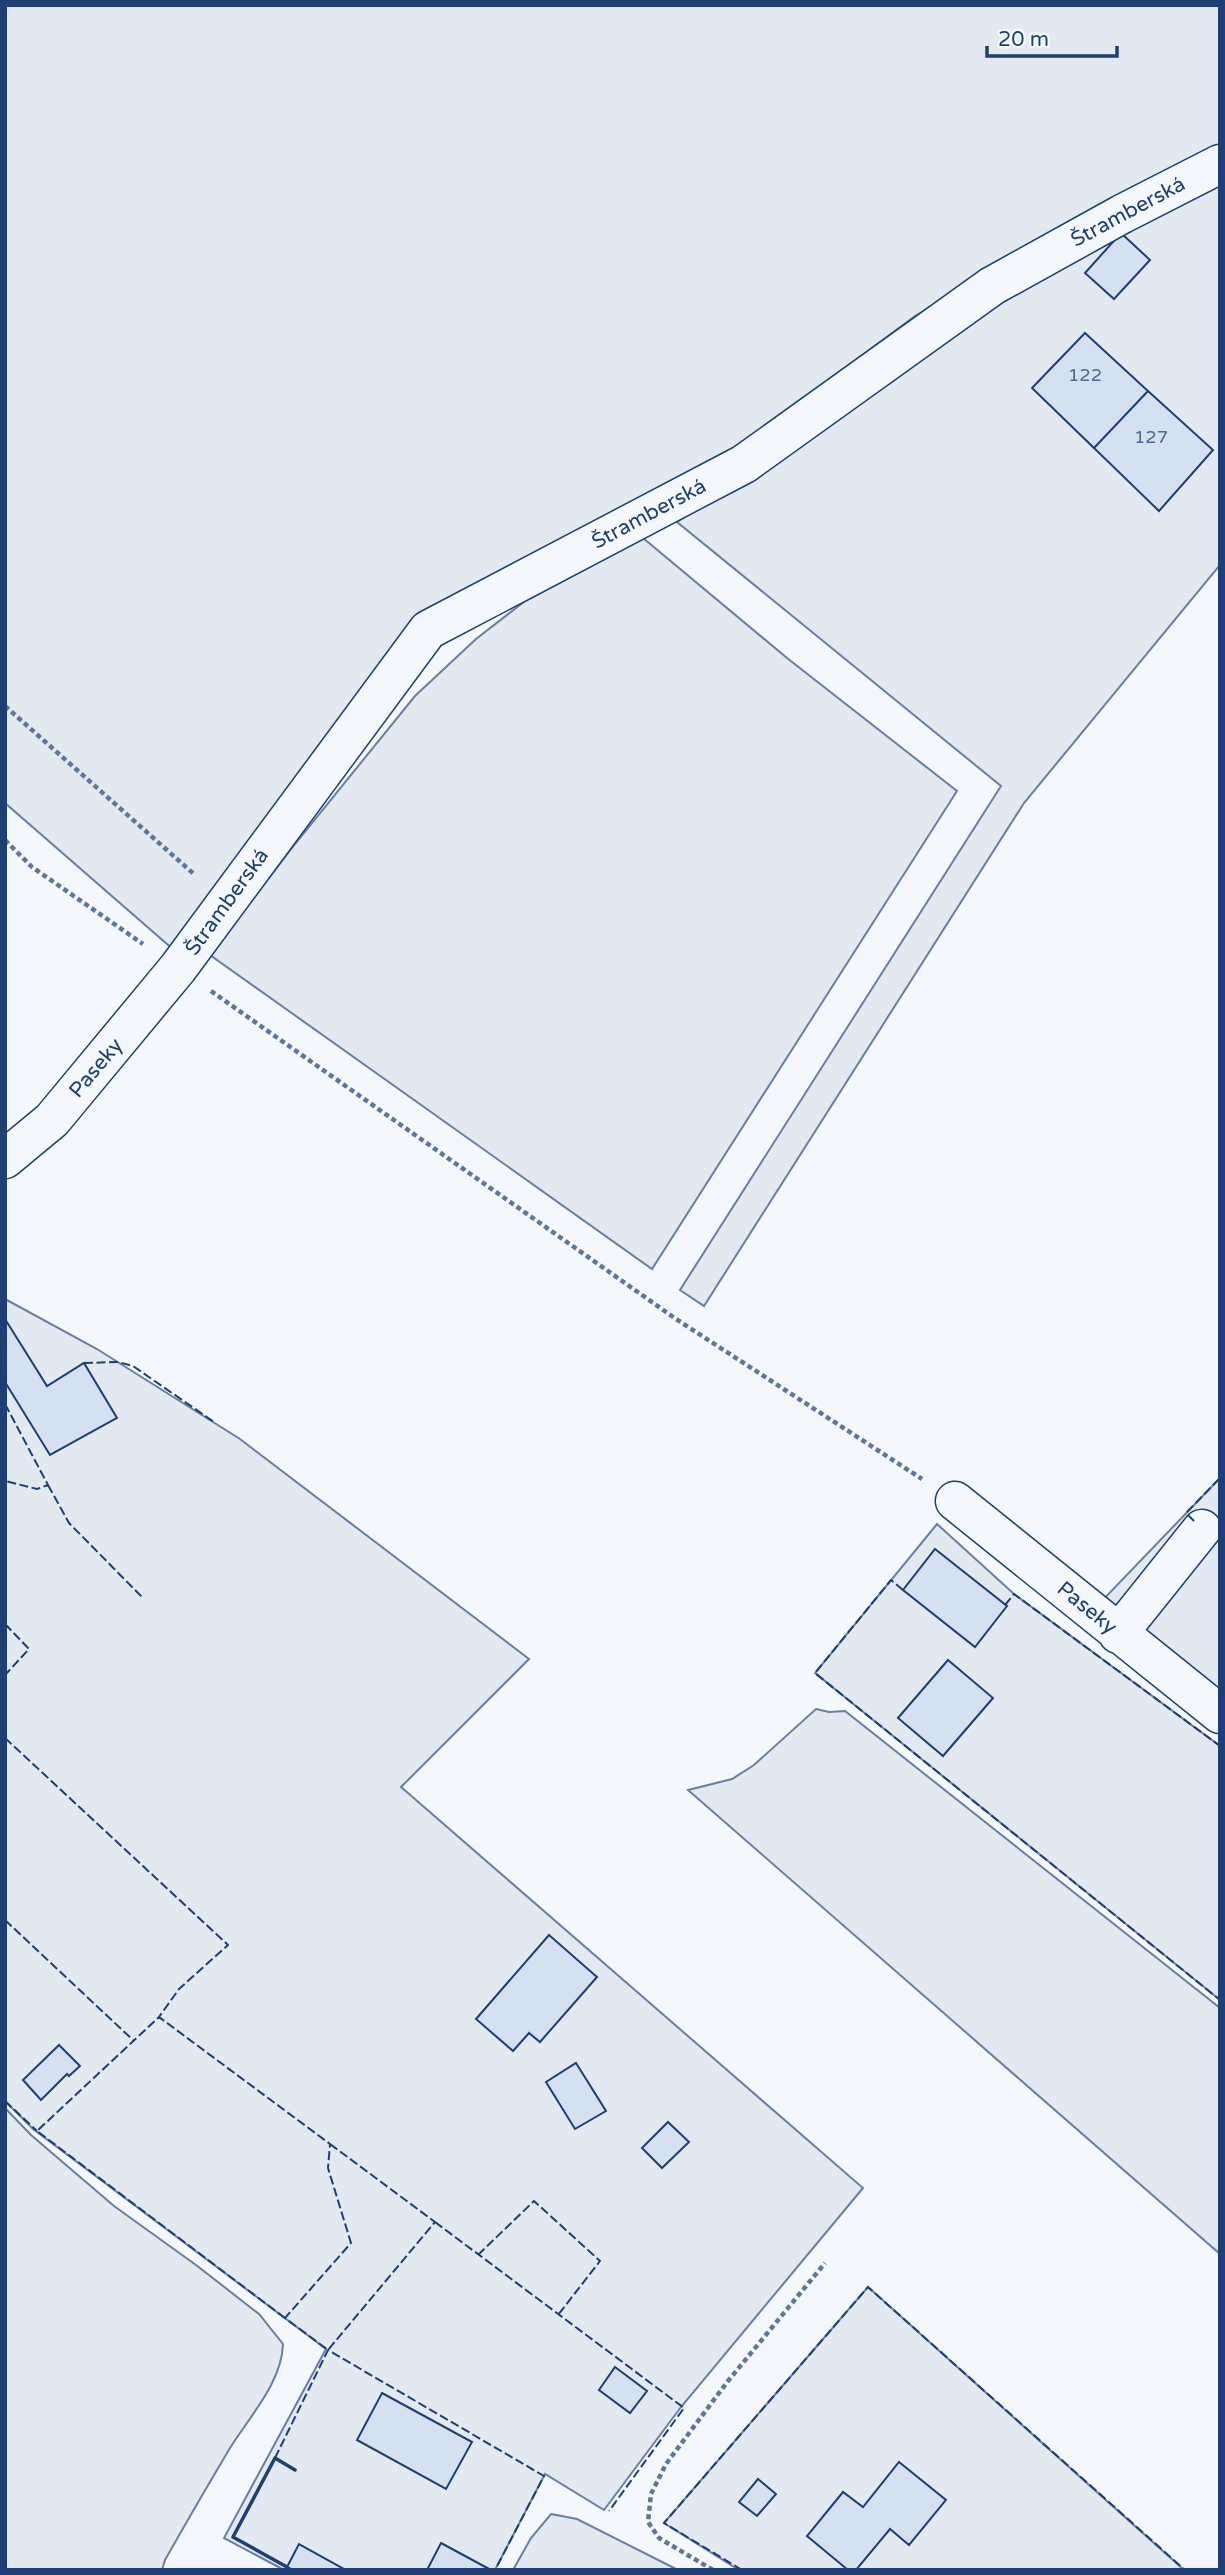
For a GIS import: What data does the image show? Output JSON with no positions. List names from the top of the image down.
{
  "streets": {
    "street": ["Štramberská", "Paseky"]
  },
  "crossings": [
    ["Štramberská", "Paseky"]
  ],
  "house_numbers": ["122", "127"],
  "scale_bar": "20 m"
}
